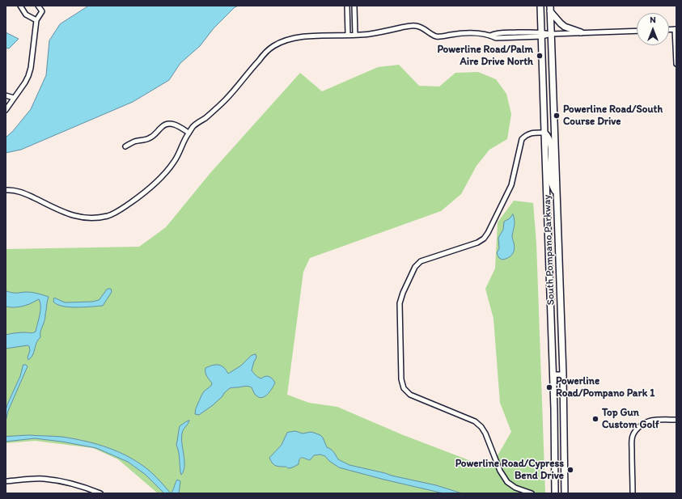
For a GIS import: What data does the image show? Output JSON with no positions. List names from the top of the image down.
{
  "streets": {
    "main road": ["South Pompano Parkway"]
  },
  "places": [
    "Powerline Road/Palm Aire Drive North",
    "Powerline Road/South Course Drive",
    "Powerline Road/Pompano Park 1",
    "Top Gun Custom Golf",
    "Powerline Road/Cypress Bend Drive"
  ],
  "north": "top"
}
